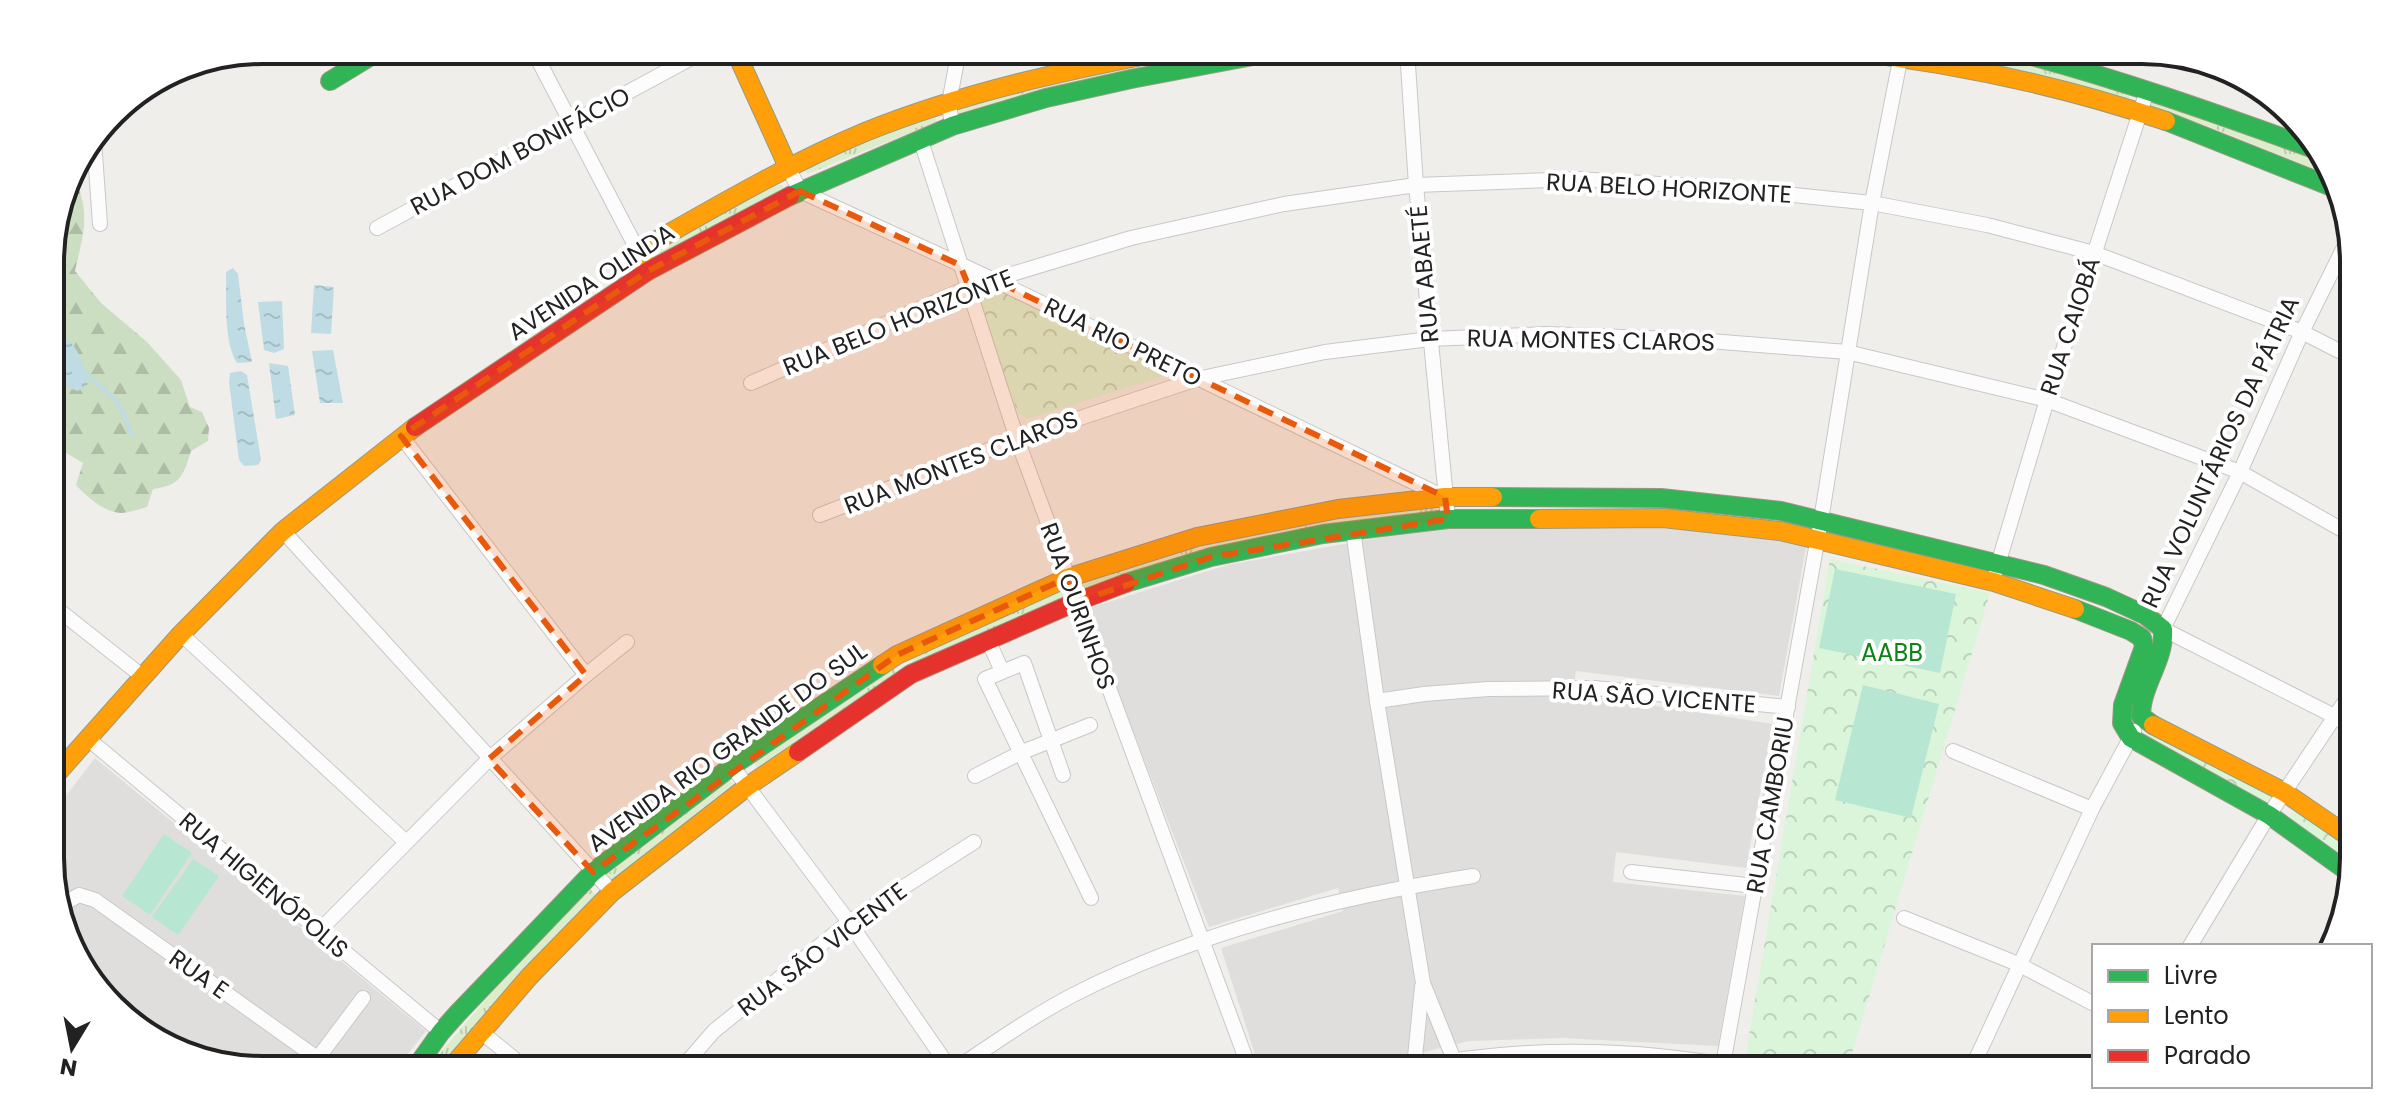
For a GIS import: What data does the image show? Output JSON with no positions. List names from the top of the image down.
{
  "streets": {
    "street": [
      "RUA DOM BONIFÁCIO",
      "RUA BELO HORIZONTE",
      "RUA ABAETÉ",
      "AVENIDA OLINDA",
      "RUA CAIOBÁ",
      "RUA MONTES CLAROS",
      "RUA RIO PRETO",
      "RUA VOLUNTÁRIOS DA PÁTRIA",
      "RUA OURINHOS",
      "RUA SÃO VICENTE",
      "AVENIDA RIO GRANDE DO SUL",
      "RUA CAMBORIU",
      "RUA HIGIENÓPOLIS",
      "RUA E"
    ]
  },
  "crossings": [
    ["RUA BELO HORIZONTE", "RUA ABAETÉ"],
    ["RUA BELO HORIZONTE", "RUA CAIOBÁ"],
    ["RUA BELO HORIZONTE", "RUA RIO PRETO"],
    ["RUA BELO HORIZONTE", "RUA VOLUNTÁRIOS DA PÁTRIA"],
    ["RUA BELO HORIZONTE", "RUA OURINHOS"],
    ["RUA ABAETÉ", "RUA MONTES CLAROS"],
    ["RUA ABAETÉ", "RUA RIO PRETO"],
    ["RUA ABAETÉ", "AVENIDA RIO GRANDE DO SUL"],
    ["AVENIDA OLINDA", "RUA RIO PRETO"],
    ["AVENIDA OLINDA", "RUA OURINHOS"],
    ["AVENIDA OLINDA", "RUA HIGIENÓPOLIS"],
    ["RUA CAIOBÁ", "RUA MONTES CLAROS"],
    ["RUA CAIOBÁ", "AVENIDA RIO GRANDE DO SUL"],
    ["RUA MONTES CLAROS", "RUA RIO PRETO"],
    ["RUA MONTES CLAROS", "RUA VOLUNTÁRIOS DA PÁTRIA"],
    ["RUA MONTES CLAROS", "RUA OURINHOS"],
    ["RUA RIO PRETO", "RUA OURINHOS"],
    ["RUA RIO PRETO", "AVENIDA RIO GRANDE DO SUL"],
    ["RUA VOLUNTÁRIOS DA PÁTRIA", "AVENIDA RIO GRANDE DO SUL"],
    ["RUA OURINHOS", "AVENIDA RIO GRANDE DO SUL"],
    ["RUA SÃO VICENTE", "RUA CAMBORIU"],
    ["AVENIDA RIO GRANDE DO SUL", "RUA CAMBORIU"],
    ["AVENIDA RIO GRANDE DO SUL", "RUA HIGIENÓPOLIS"]
  ],
  "parks": ["AABB"],
  "legend": ["Livre", "Lento", "Parado"],
  "north": "bottom"
}
